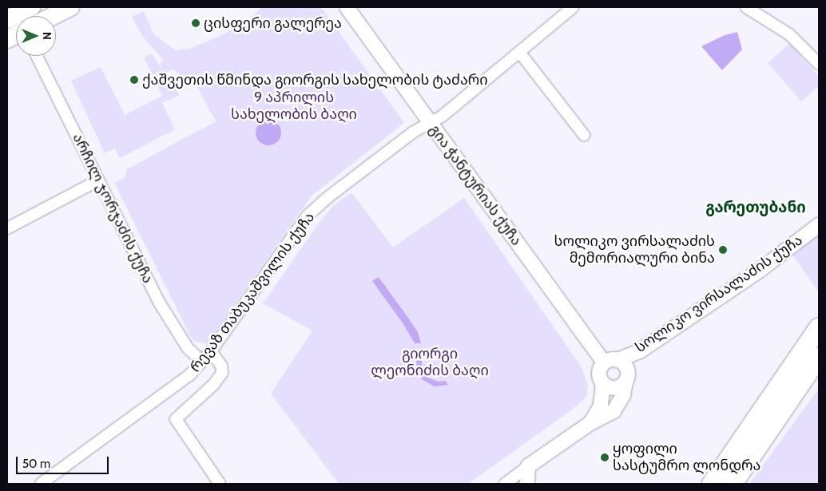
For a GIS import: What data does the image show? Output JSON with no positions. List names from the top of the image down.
{
  "streets": {
    "street": [
      "გია ჭანტურიას ქუჩა",
      "არჩილ ჯორჯაძის ქუჩა",
      "რევაზ თაბუკაშვილის ქუჩა",
      "სოლიკო ვირსალაძის ქუჩა"
    ]
  },
  "crossings": [
    ["გია ჭანტურიას ქუჩა", "რევაზ თაბუკაშვილის ქუჩა"],
    ["გია ჭანტურიას ქუჩა", "სოლიკო ვირსალაძის ქუჩა"],
    ["არჩილ ჯორჯაძის ქუჩა", "რევაზ თაბუკაშვილის ქუჩა"]
  ],
  "districts": ["გარეთუბანი"],
  "parks": ["9 აპრილის სახელობის ბაღი", "გიორგი ლეონიძის ბაღი"],
  "places": [
    "ცისფერი გალერეა",
    "ქაშვეთის წმინდა გიორგის სახელობის ტაძარი",
    "სოლიკო ვირსალაძის მემორიალური ბინა",
    "ყოფილი სასტუმრო ლონდრა"
  ],
  "scale_bar": "50 m",
  "north": "right"
}
